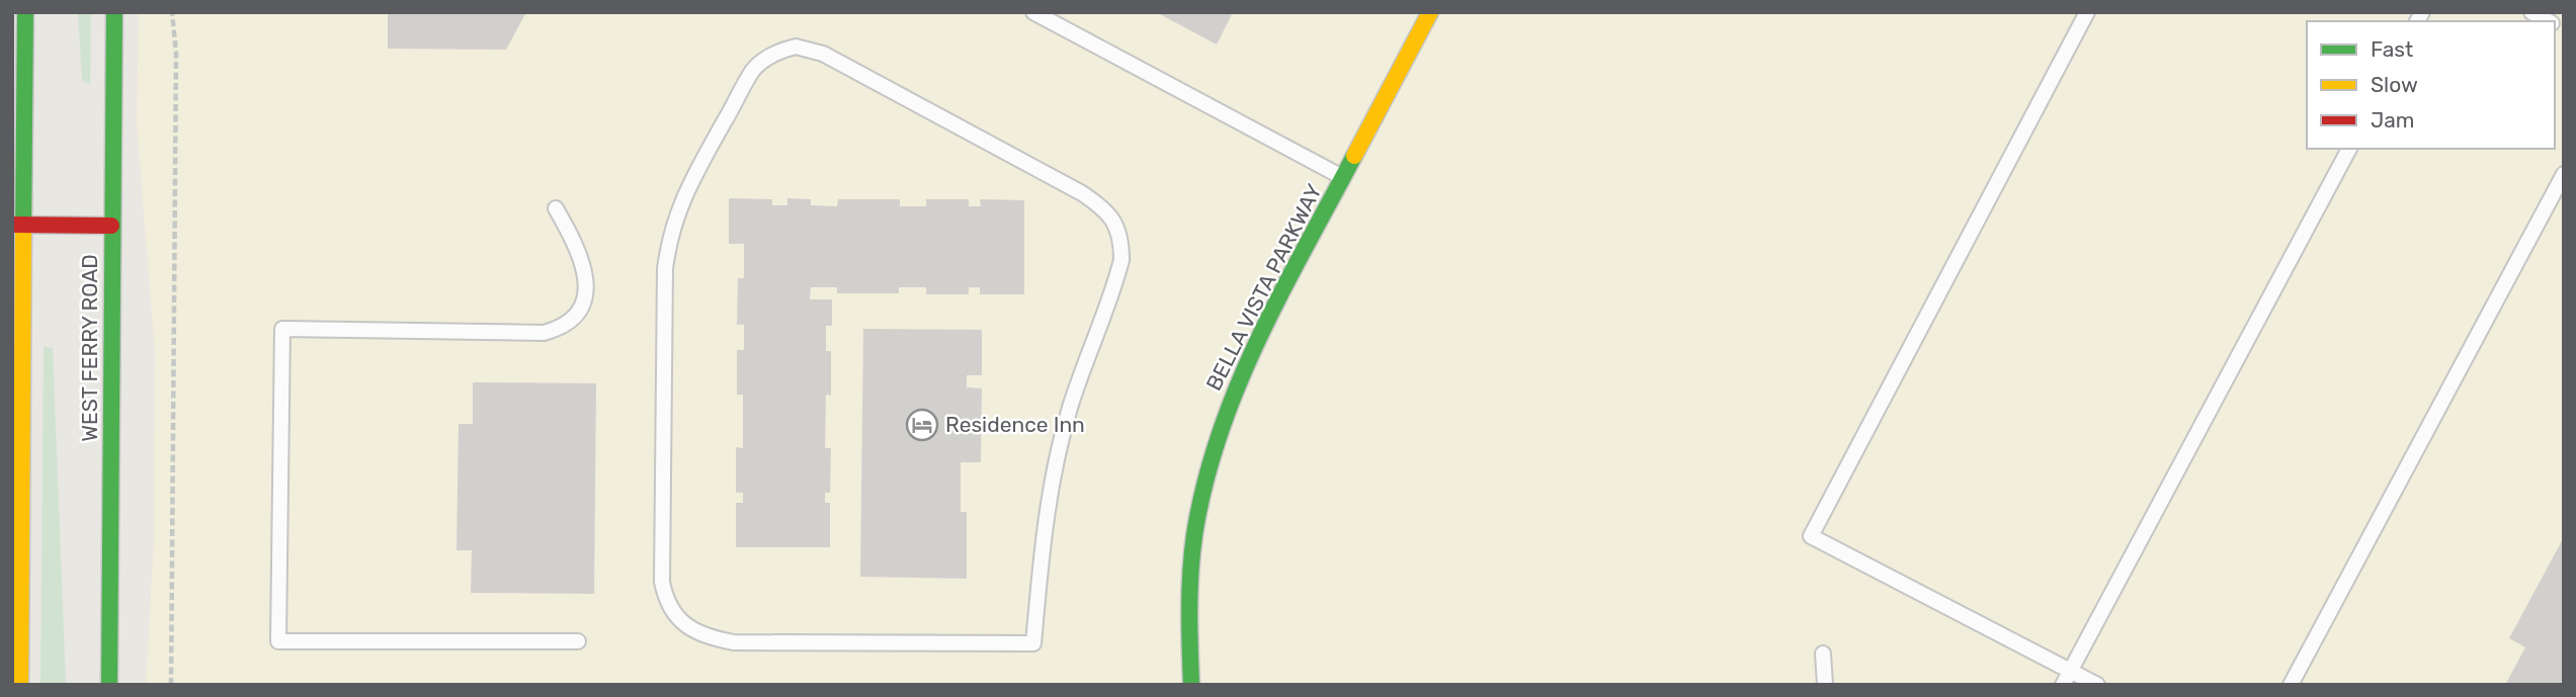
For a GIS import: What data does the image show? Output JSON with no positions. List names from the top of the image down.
{
  "streets": {
    "main road": ["BELLA VISTA PARKWAY", "WEST FERRY ROAD"]
  },
  "places": {
    "hotel": ["Residence Inn"]
  },
  "legend": ["Fast", "Slow", "Jam"]
}
